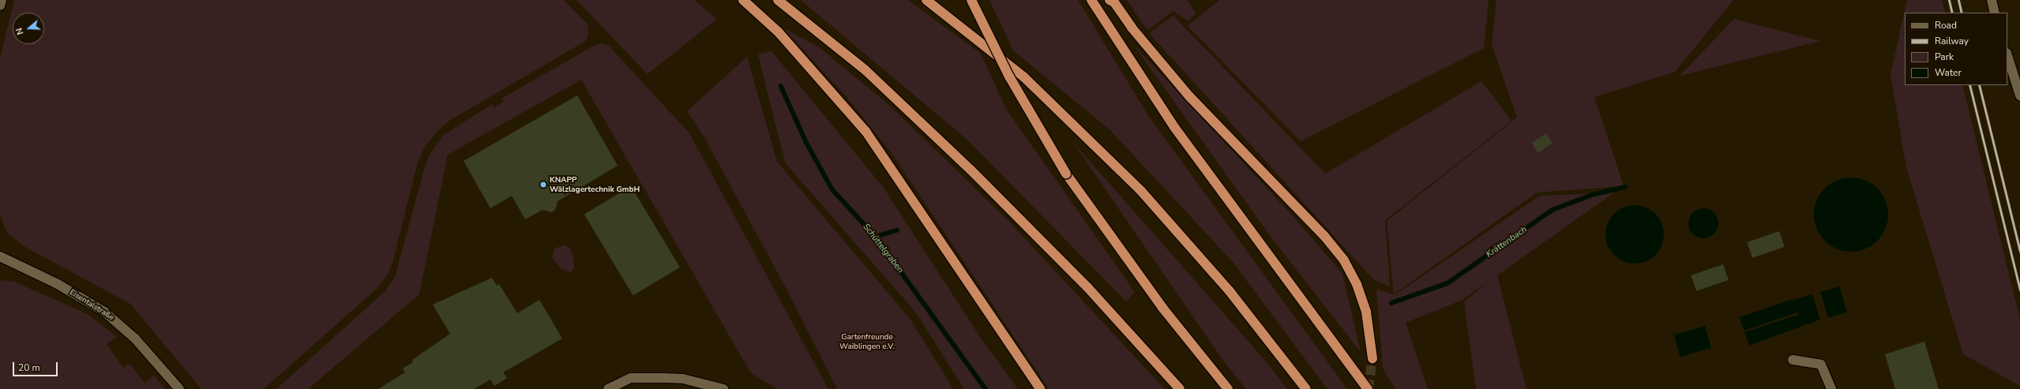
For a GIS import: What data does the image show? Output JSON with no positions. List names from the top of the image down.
{
  "streets": {
    "street": ["Eisentalstraße"]
  },
  "water": ["Krättenbach", "Schüttelgraben"],
  "parks": ["Gartenfreunde Waiblingen e.V."],
  "places": ["KNAPP Wälzlagertechnik GmbH"],
  "legend": [
    "Road",
    "Railway",
    "Park",
    "Water"
  ],
  "scale_bar": "20 m",
  "north": "left"
}
